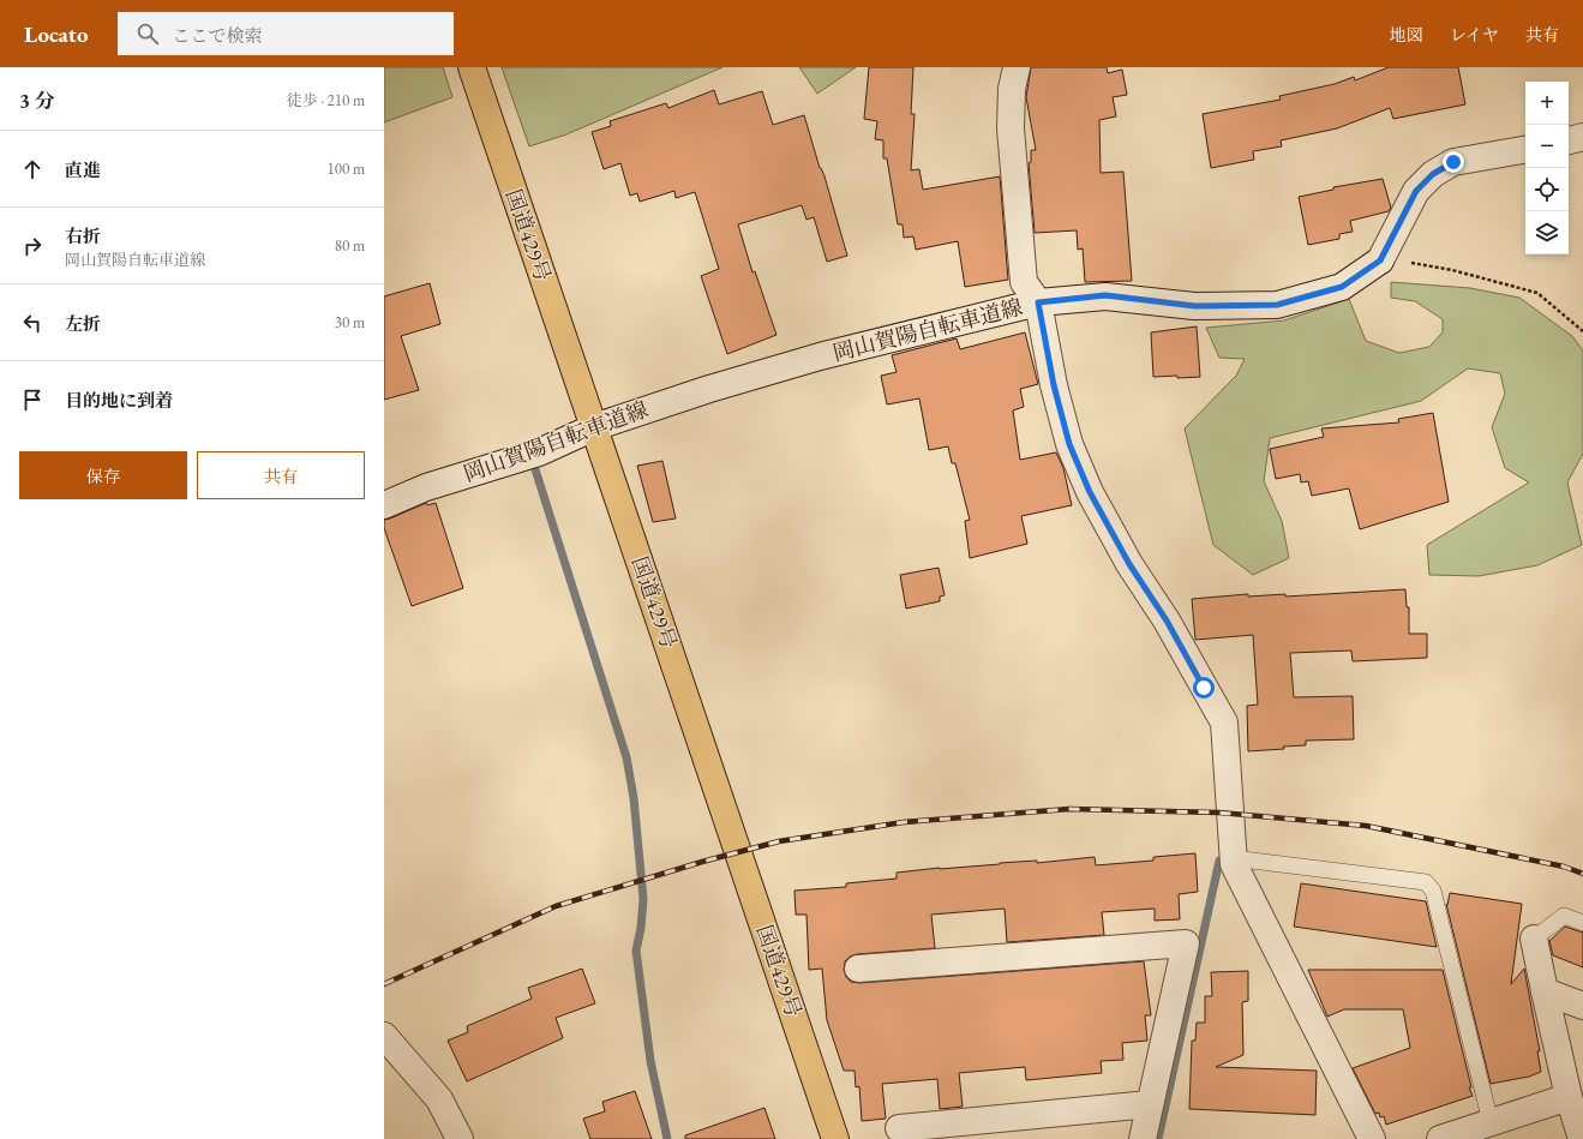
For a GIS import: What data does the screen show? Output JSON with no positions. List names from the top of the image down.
{
  "streets": {
    "highway": ["国道429号"],
    "street": ["岡山賀陽自転車道線"]
  },
  "crossings": [
    ["国道429号", "岡山賀陽自転車道線"]
  ],
  "page": {
    "header": "Locato",
    "search": "ここで検索",
    "nav": ["地図", "レイヤ", "共有"],
    "heading": ["3 分", "徒歩 · 210 m"],
    "map_buttons": ["+", "−"],
    "list": [
      ["直進", "100 m"],
      ["右折", "岡山賀陽自転車道線", "80 m"],
      ["左折", "30 m"],
      "目的地に到着"
    ],
    "buttons": ["保存", "共有"]
  }
}
